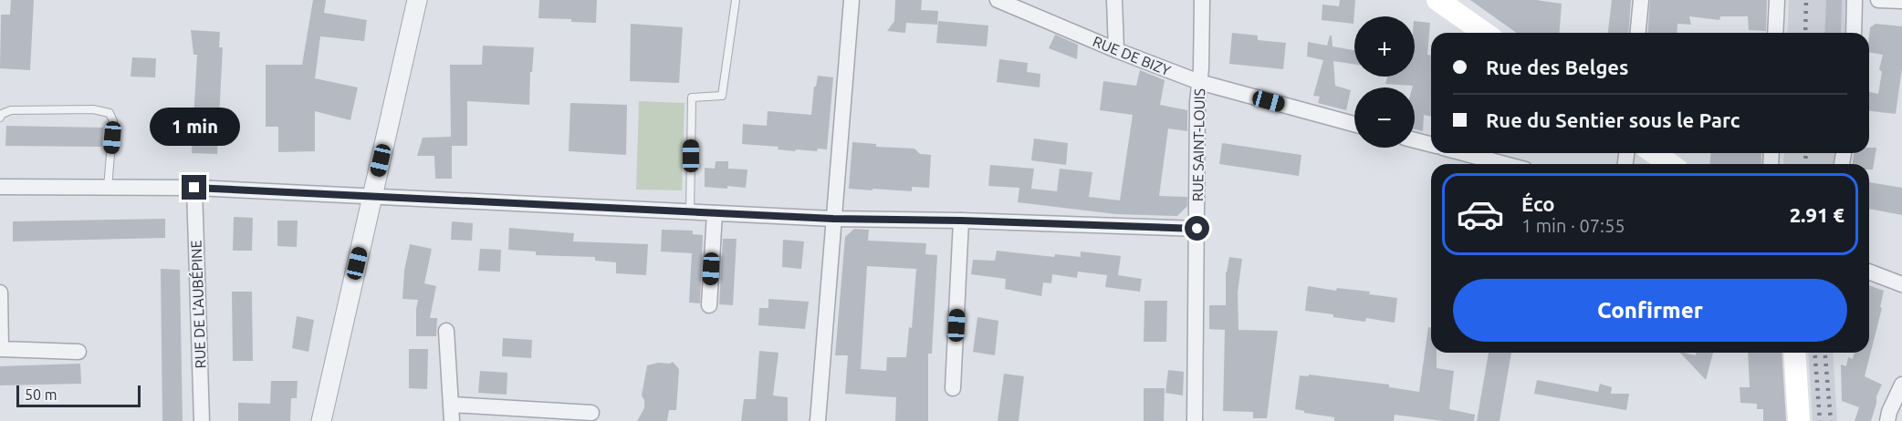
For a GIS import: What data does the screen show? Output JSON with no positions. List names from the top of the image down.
{
  "streets": {
    "street": ["RUE DE BIZY", "RUE SAINT-LOUIS", "RUE DE L'AUBÉPINE"]
  },
  "crossings": [
    ["RUE DE BIZY", "RUE SAINT-LOUIS"]
  ],
  "scale_bar": "50 m",
  "page": {
    "map_buttons": ["+", "−"],
    "banner": ["Rue des Belges", "Rue du Sentier sous le Parc"],
    "bubble": "1 min",
    "list": [
      {
        "name": "Éco",
        "note": "1 min · 07:55",
        "value": "2.91 €"
      }
    ],
    "buttons": "Confirmer",
    "scale": "50 m"
  }
}
